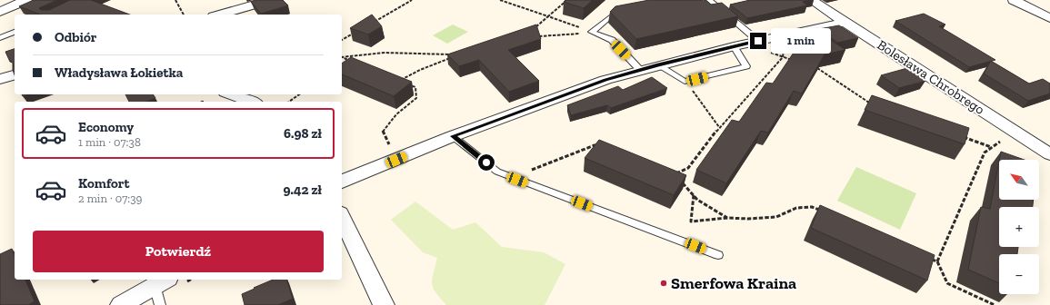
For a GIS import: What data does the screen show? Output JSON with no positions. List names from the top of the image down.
{
  "streets": {
    "street": ["Bolesława Chrobrego"]
  },
  "places": ["Smerfowa Kraina"],
  "north": "top left",
  "page": {
    "banner": ["Odbiór", "Władysława Łokietka"],
    "bubble": "1 min",
    "list": [
      {
        "name": "Economy",
        "note": "1 min · 07:38",
        "value": "6.98 zł"
      },
      {
        "name": "Komfort",
        "note": "2 min · 07:39",
        "value": "9.42 zł"
      }
    ],
    "map_buttons": ["+", "−"],
    "buttons": "Potwierdź"
  }
}
